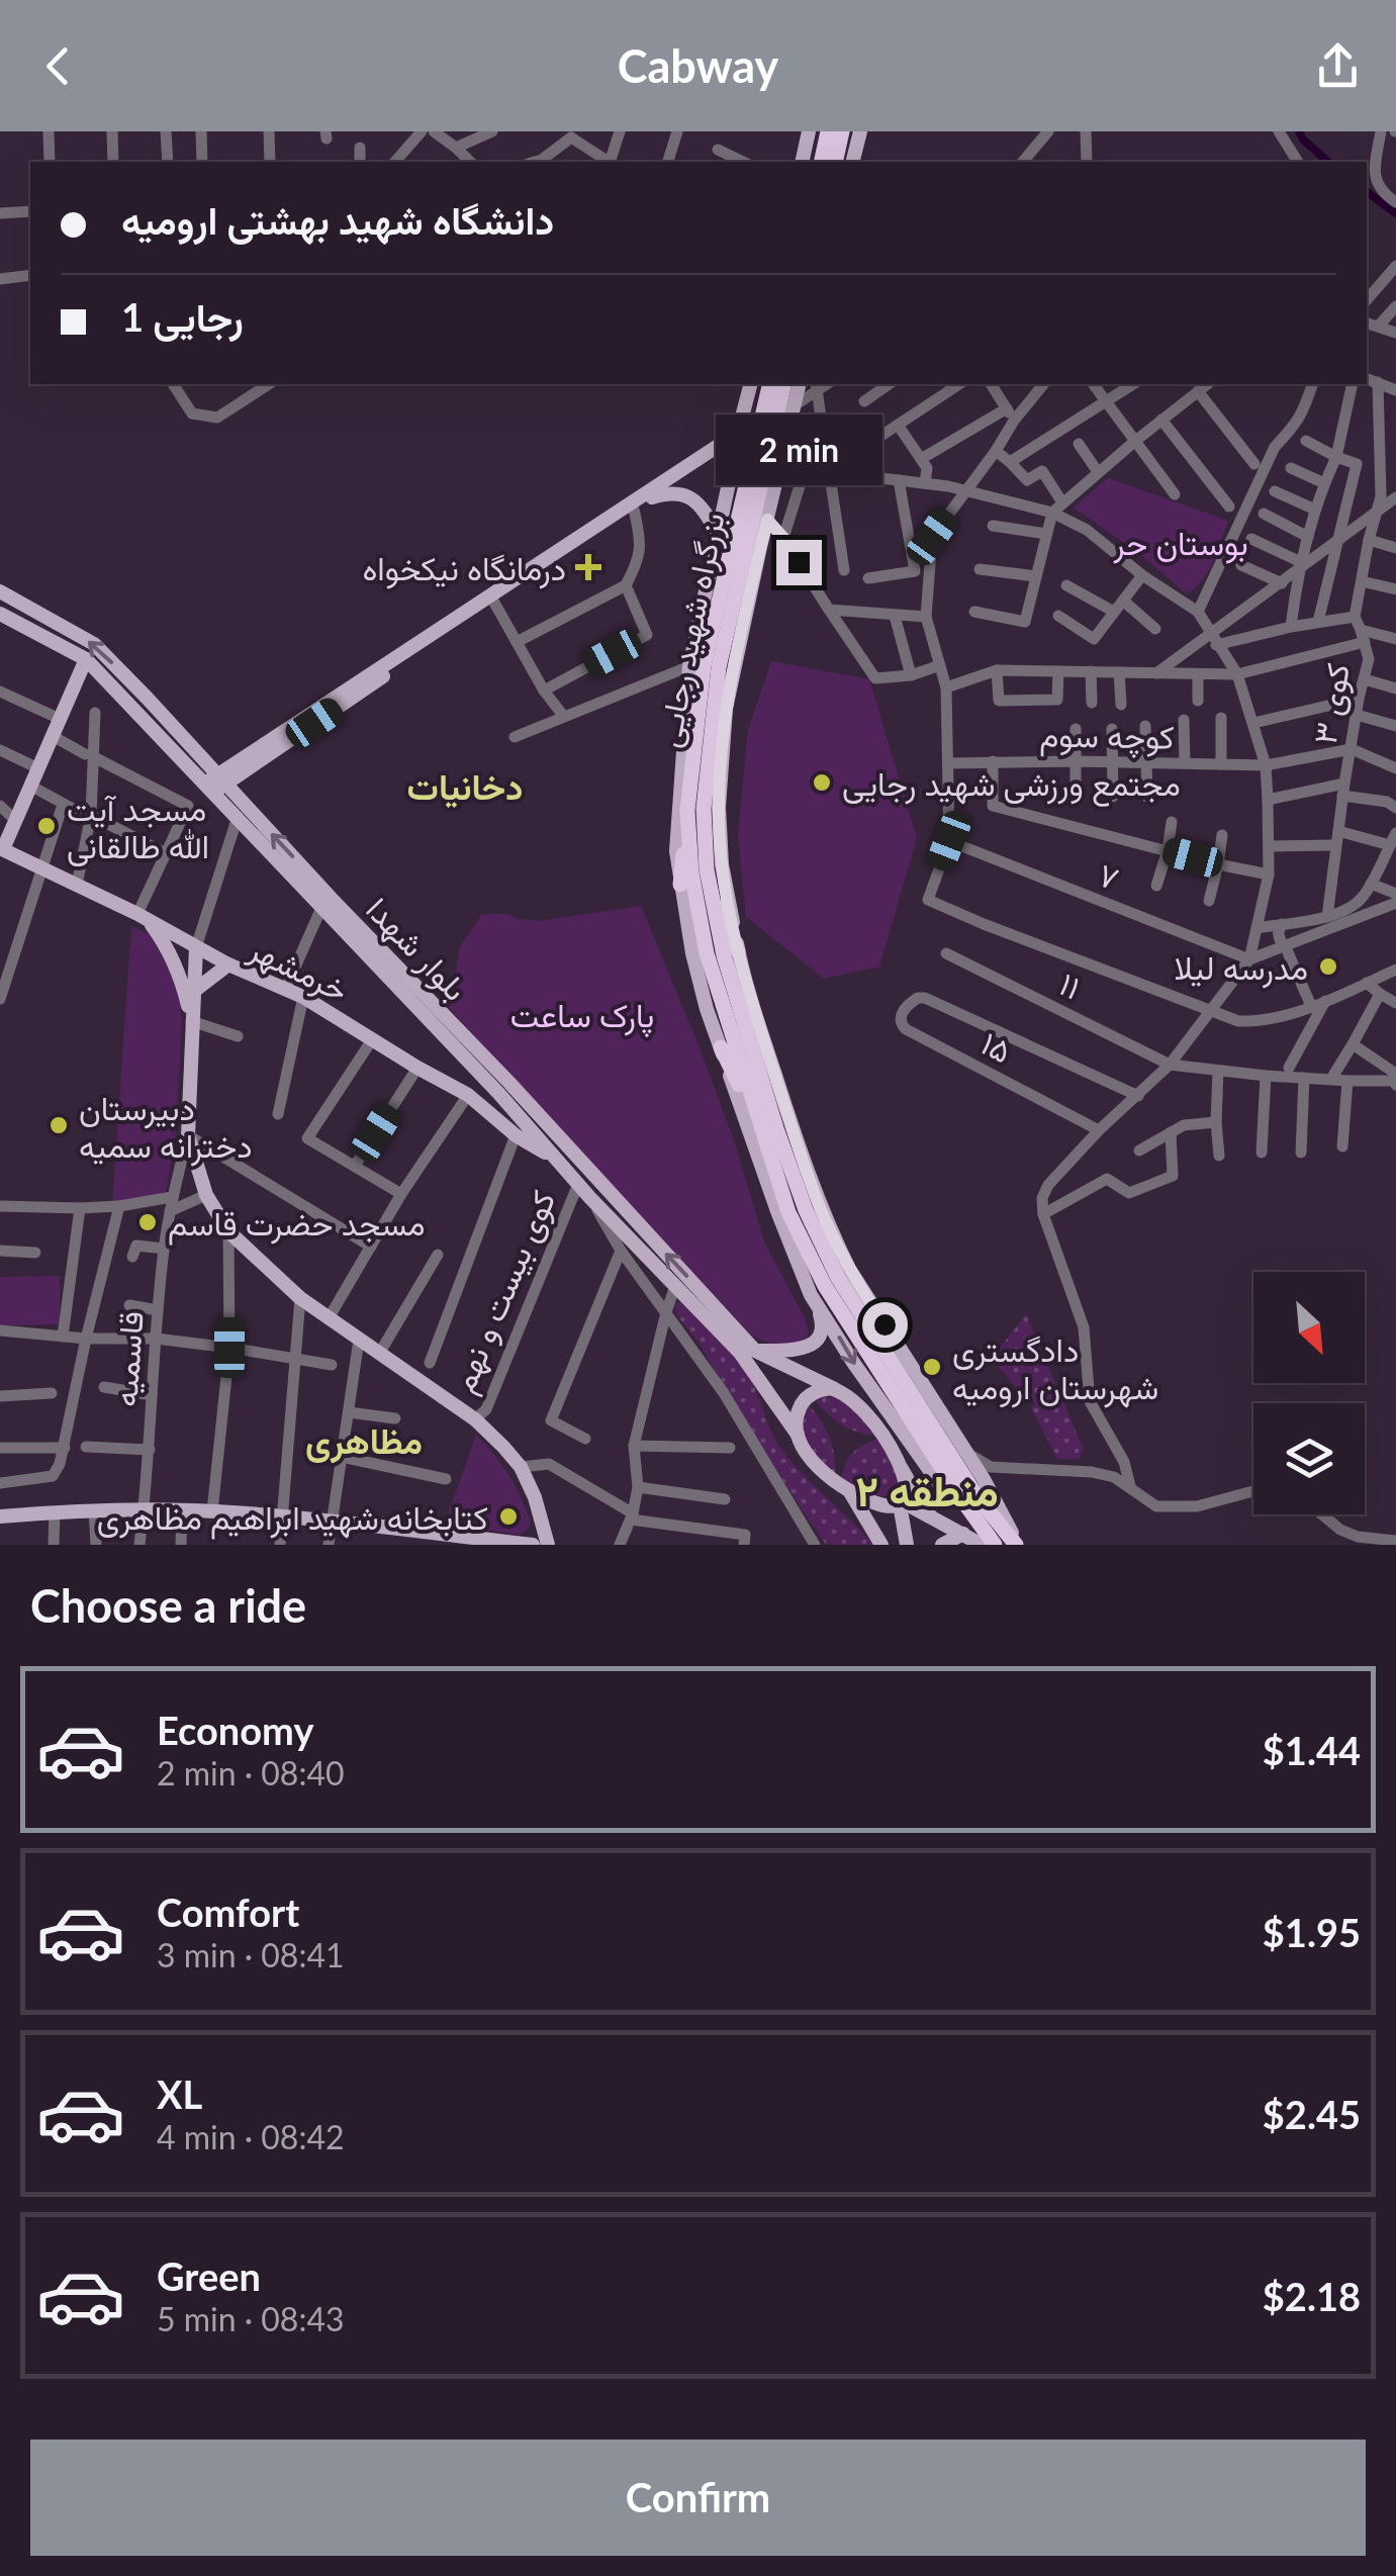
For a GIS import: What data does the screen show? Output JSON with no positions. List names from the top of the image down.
{
  "streets": {
    "highway": ["بزرگراه شهید رجایی"],
    "main road": ["بلوار شهدا", "خرمشهر"],
    "street": [
      "کوی ۳",
      "کوچه سوم",
      "۷",
      "۱۱",
      "۱۵",
      "کوی بیست و نهم",
      "قاسمیه"
    ]
  },
  "crossings": [
    ["کوی ۳", "کوچه سوم"],
    ["بلوار شهدا", "خرمشهر"],
    ["بلوار شهدا", "کوی بیست و نهم"]
  ],
  "districts": ["دخانیات", "مظاهری", "منطقه ۲"],
  "parks": ["بوستان حر", "پارک ساعت"],
  "places": {
    "health": ["درمانگاه نیکخواه"],
    "other": [
      "مجتمع ورزشی شهید رجایی",
      "مسجد آیت الله طالقانی",
      "مدرسه لیلا",
      "دبیرستان دخترانه سمیه",
      "مسجد حضرت قاسم",
      "دادگستری شهرستان ارومیه",
      "کتابخانه شهید ابراهیم مظاهری"
    ]
  },
  "north": "bottom right",
  "page": {
    "header": "Cabway",
    "banner": ["دانشگاه شهید بهشتی ارومیه", "رجایی 1"],
    "bubble": "2 min",
    "heading": "Choose a ride",
    "list": [
      {
        "name": "Economy",
        "note": "2 min · 08:40",
        "value": "$1.44"
      },
      {
        "name": "Comfort",
        "note": "3 min · 08:41",
        "value": "$1.95"
      },
      {
        "name": "XL",
        "note": "4 min · 08:42",
        "value": "$2.45"
      },
      {
        "name": "Green",
        "note": "5 min · 08:43",
        "value": "$2.18"
      }
    ],
    "buttons": "Confirm"
  }
}
